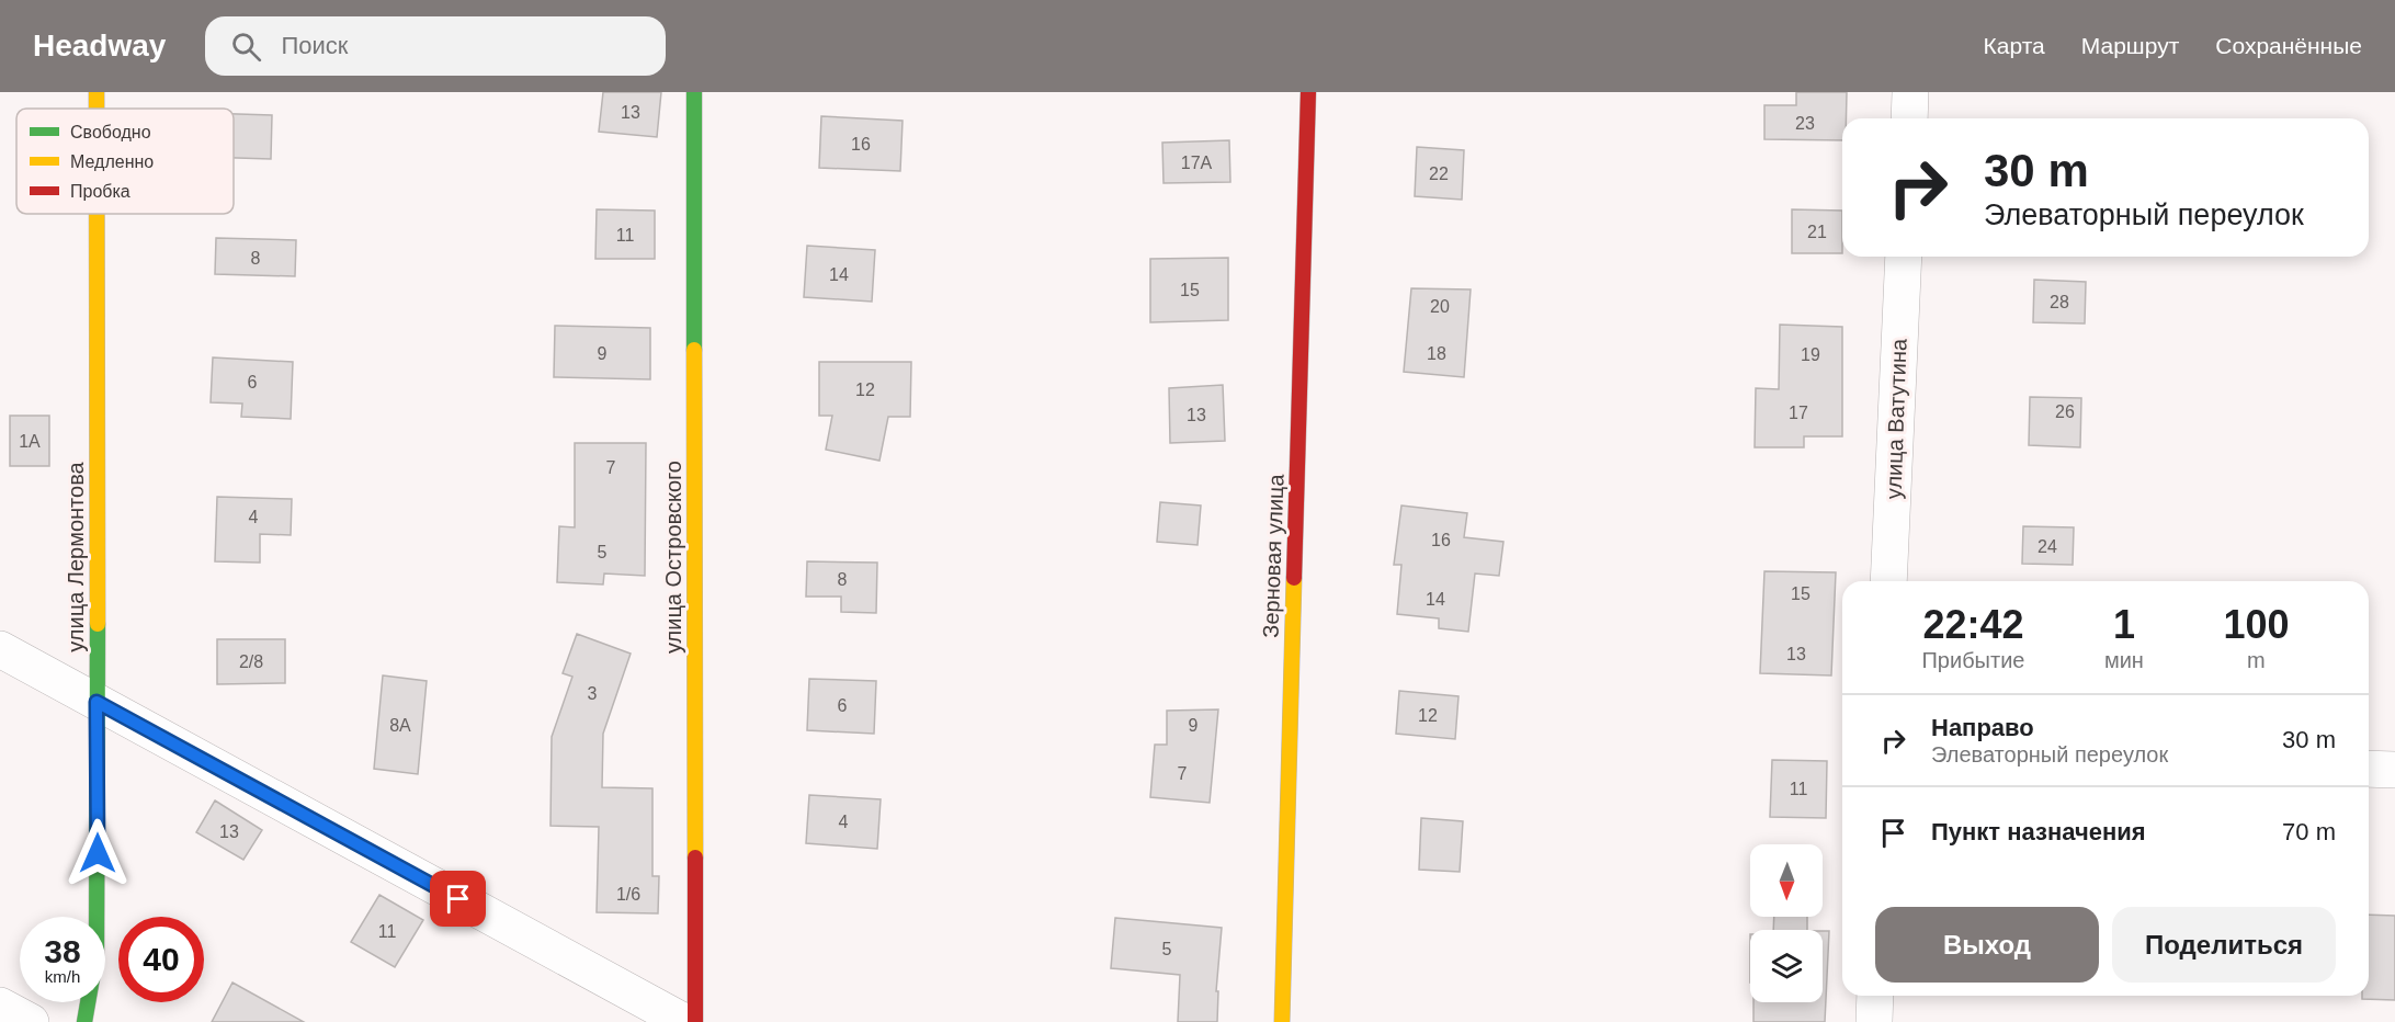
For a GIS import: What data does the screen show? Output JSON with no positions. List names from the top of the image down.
{
  "streets": {
    "street": [
      "улица Ватутина",
      "Зерновая улица",
      "улица Лермонтова",
      "улица Островского"
    ]
  },
  "house_numbers": [
    "13",
    "23",
    "16",
    "17А",
    "22",
    "21",
    "11",
    "8",
    "14",
    "15",
    "28",
    "20",
    "9",
    "18",
    "19",
    "6",
    "12",
    "26",
    "17",
    "13",
    "1А",
    "7",
    "4",
    "16",
    "24",
    "5",
    "8",
    "15",
    "14",
    "13",
    "2/8",
    "3",
    "6",
    "12",
    "8А",
    "9",
    "7",
    "11",
    "4",
    "13",
    "1/6",
    "11",
    "5"
  ],
  "legend": ["Свободно", "Медленно", "Пробка"],
  "north": "bottom",
  "page": {
    "header": "Headway",
    "search": "Поиск",
    "nav": ["Карта", "Маршрут", "Сохранённые"],
    "turn": ["30 m", "Элеваторный переулок"],
    "eta": [
      "22:42",
      "Прибытие",
      "1",
      "мин",
      "100",
      "m"
    ],
    "list": [
      {
        "name": "Направо",
        "note": "Элеваторный переулок",
        "value": "30 m"
      },
      {
        "name": "Пункт назначения",
        "value": "70 m"
      }
    ],
    "buttons": ["Выход", "Поделиться"],
    "speed": "38 km/h",
    "limit": "40"
  }
}
